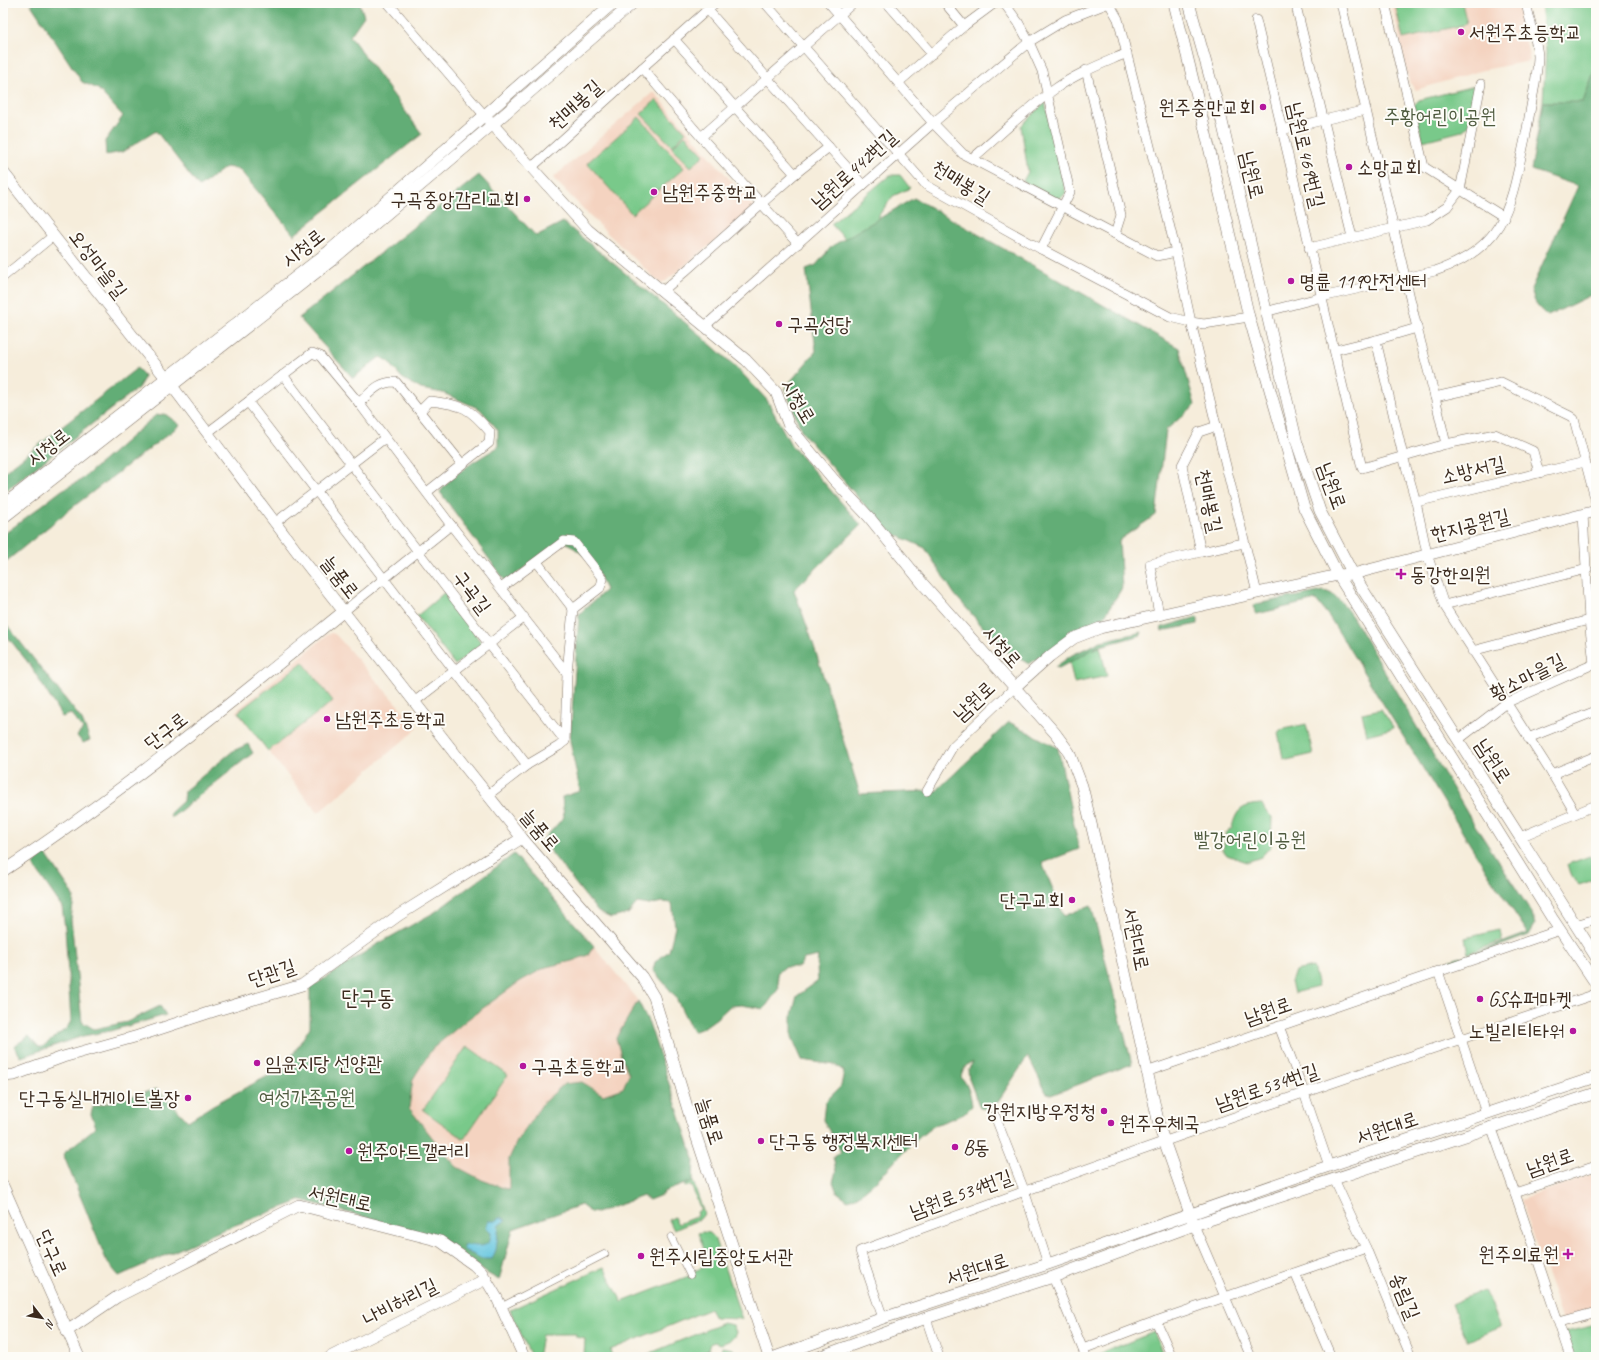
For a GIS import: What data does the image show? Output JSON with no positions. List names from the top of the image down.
{
  "streets": {
    "street": [
      "천매봉길",
      "남원로469번길",
      "남원로442번길",
      "남원로",
      "시청로",
      "오성마을길",
      "소방서길",
      "한지공원길",
      "늘품로",
      "구곡길",
      "황소마을길",
      "단구로",
      "서원대로",
      "단관길",
      "남원로534번길",
      "송림길",
      "나비허리길"
    ]
  },
  "crossings": [
    ["천매봉길", "남원로442번길"],
    ["천매봉길", "남원로"],
    ["천매봉길", "시청로"],
    ["남원로469번길", "소방서길"],
    ["남원로442번길", "시청로"],
    ["남원로", "시청로"],
    ["남원로", "한지공원길"],
    ["남원로", "황소마을길"],
    ["남원로", "서원대로"],
    ["시청로", "오성마을길"],
    ["시청로", "늘품로"],
    ["시청로", "서원대로"],
    ["오성마을길", "늘품로"],
    ["한지공원길", "황소마을길"],
    ["늘품로", "구곡길"],
    ["늘품로", "단구로"],
    ["늘품로", "단관길"],
    ["단구로", "서원대로"],
    ["서원대로", "남원로534번길"],
    ["서원대로", "나비허리길"]
  ],
  "districts": ["단구동"],
  "parks": ["주황어린이공원", "빨강어린이공원", "여성가족공원"],
  "places": {
    "other": [
      "서원주초등학교",
      "원주충만교회",
      "소망교회",
      "남원주중학교",
      "구곡중앙감리교회",
      "명륜 119안전센터",
      "구곡성당",
      "남원주초등학교",
      "단구교회",
      "GS슈퍼마켓",
      "노빌리티타워",
      "임윤지당 선양관",
      "구곡초등학교",
      "단구동실내게이트볼장",
      "강원지방우정청",
      "원주우체국",
      "단구동 행정복지센터",
      "B동",
      "원주아트갤러리",
      "원주시립중앙도서관"
    ],
    "health": ["동강한의원", "원주의료원"]
  },
  "north": "bottom right"
}
